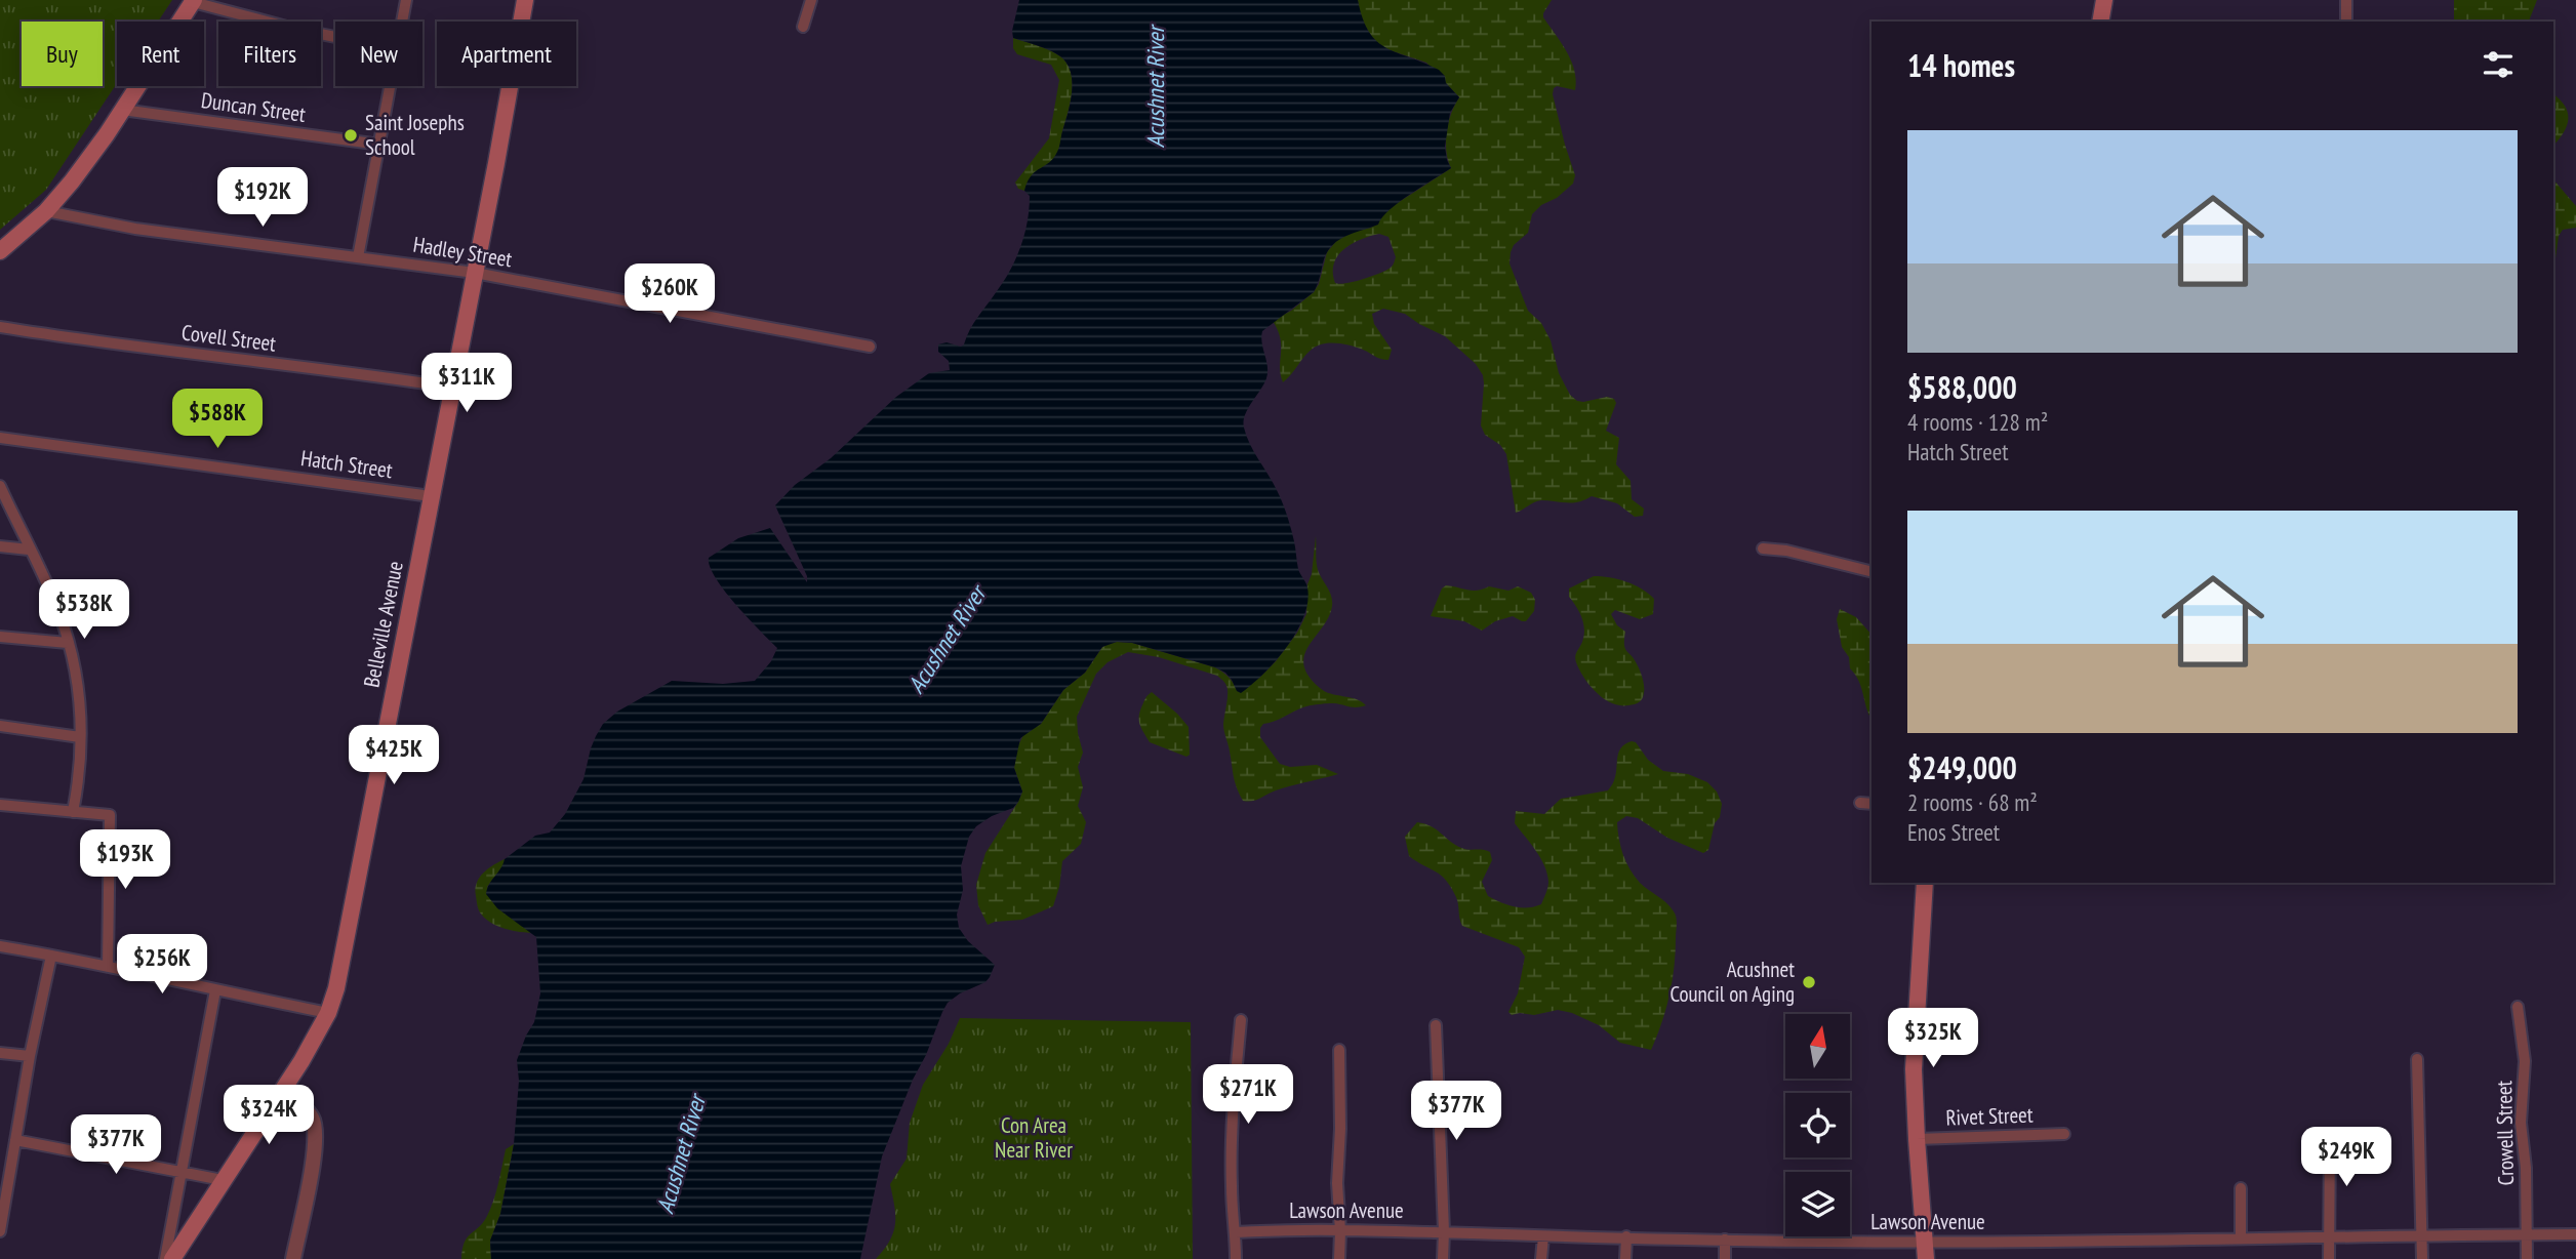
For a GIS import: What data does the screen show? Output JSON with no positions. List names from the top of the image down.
{
  "streets": {
    "main road": ["Belleville Avenue"],
    "street": [
      "Duncan Street",
      "Hadley Street",
      "Covell Street",
      "Hatch Street",
      "Rivet Street",
      "Crowell Street",
      "Lawson Avenue"
    ]
  },
  "crossings": [
    ["Hadley Street", "Belleville Avenue"],
    ["Covell Street", "Belleville Avenue"],
    ["Hatch Street", "Belleville Avenue"],
    ["Crowell Street", "Lawson Avenue"]
  ],
  "water": ["Acushnet River"],
  "parks": ["Con Area Near River"],
  "places": ["Saint Josephs School", "Acushnet Council on Aging"],
  "north": "top",
  "page": {
    "chip": [
      "Buy",
      "Rent",
      "Filters",
      "New",
      "Apartment"
    ],
    "heading": "14 homes",
    "list": [
      {
        "name": "$588,000",
        "note": "4 rooms · 128 m² · Hatch Street"
      },
      {
        "name": "$249,000",
        "note": "2 rooms · 68 m² · Enos Street"
      }
    ],
    "price": [
      "$192K",
      "$260K",
      "$311K",
      "$588K",
      "$538K",
      "$425K",
      "$193K",
      "$256K",
      "$325K",
      "$271K",
      "$377K",
      "$324K",
      "$377K",
      "$249K"
    ]
  }
}
